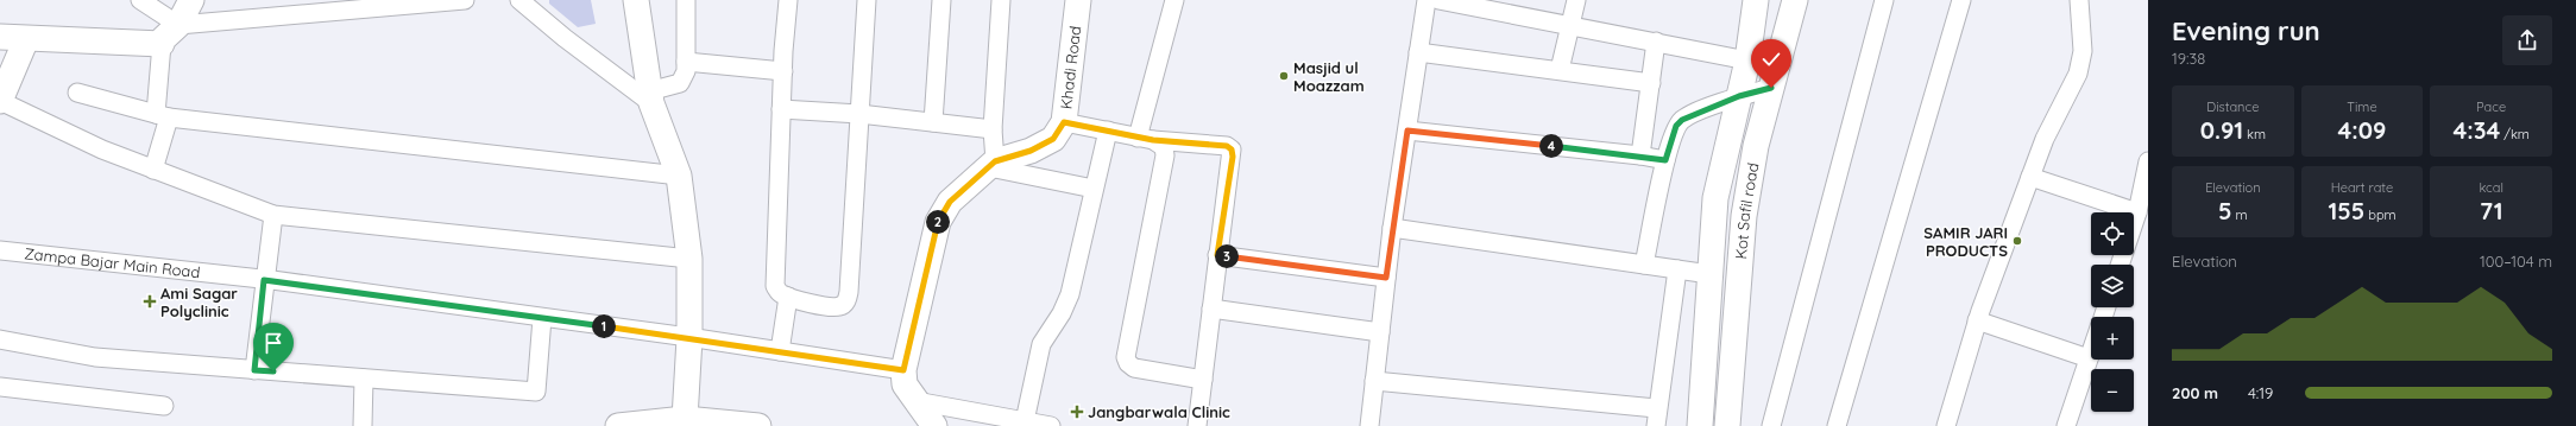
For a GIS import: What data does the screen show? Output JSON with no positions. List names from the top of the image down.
{
  "streets": {
    "street": ["Khadi Road", "Kot Safil road", "Zampa Bajar Main Road"]
  },
  "crossings": [
    ["Khadi Road", "Zampa Bajar Main Road"]
  ],
  "places": {
    "other": ["Masjid ul Moazzam", "SAMIR JARI PRODUCTS"],
    "health": ["Ami Sagar Polyclinic", "Jangbarwala Clinic"]
  },
  "page": {
    "heading": ["Evening run", "19:38"],
    "stats": [
      ["Distance", "0.91 km"],
      ["Time", "4:09"],
      ["Pace", "4:34 /km"],
      ["Elevation", "5 m"],
      ["Heart rate", "155 bpm"],
      ["kcal", "71"]
    ],
    "pins": [
      "4",
      "2",
      "3",
      "1"
    ],
    "map_buttons": ["+", "−"],
    "chart": ["Elevation", "100–104 m"],
    "list": [
      {
        "name": "200 m",
        "note": "4:19"
      }
    ]
  }
}
